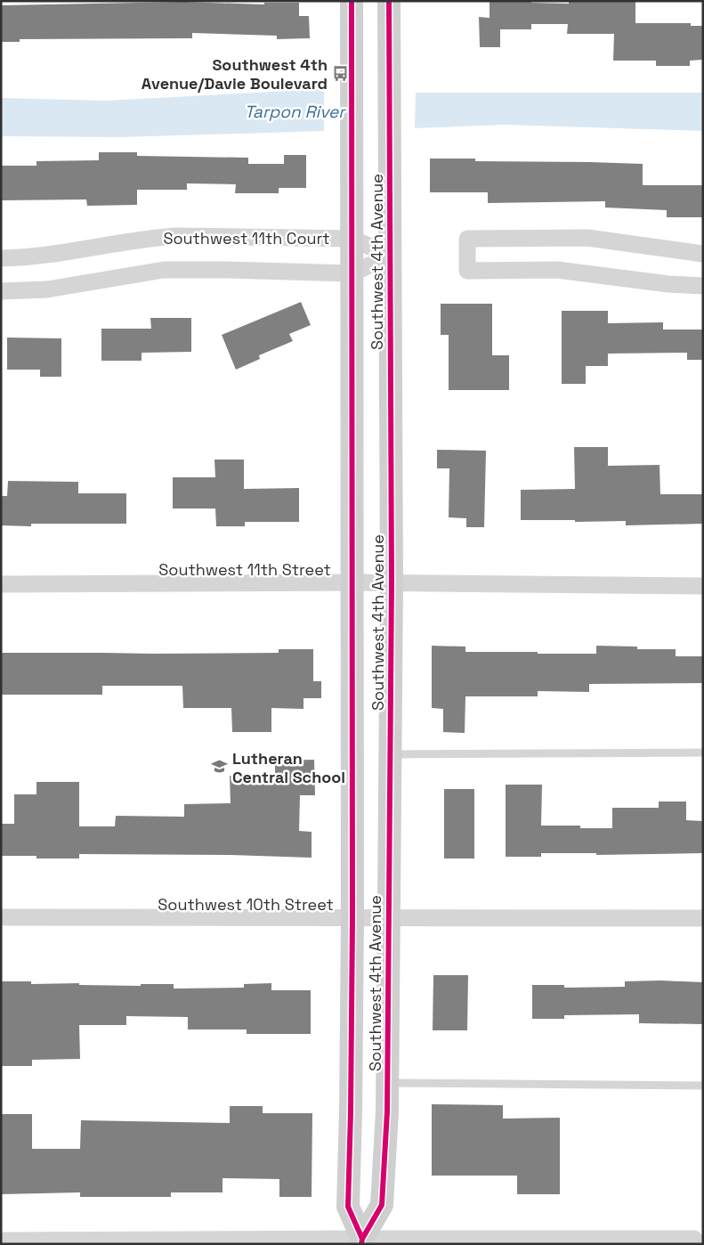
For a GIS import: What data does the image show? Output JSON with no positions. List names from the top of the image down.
{
  "streets": {
    "main road": ["Southwest 4th Avenue"],
    "street": ["Southwest 11th Court", "Southwest 11th Street", "Southwest 10th Street"]
  },
  "crossings": [
    ["Southwest 11th Court", "Southwest 4th Avenue"],
    ["Southwest 4th Avenue", "Southwest 11th Street"],
    ["Southwest 4th Avenue", "Southwest 10th Street"]
  ],
  "water": ["Tarpon River"],
  "places": {
    "bus stop": ["Southwest 4th Avenue/Davie Boulevard"],
    "school or university": ["Lutheran Central School"]
  }
}
